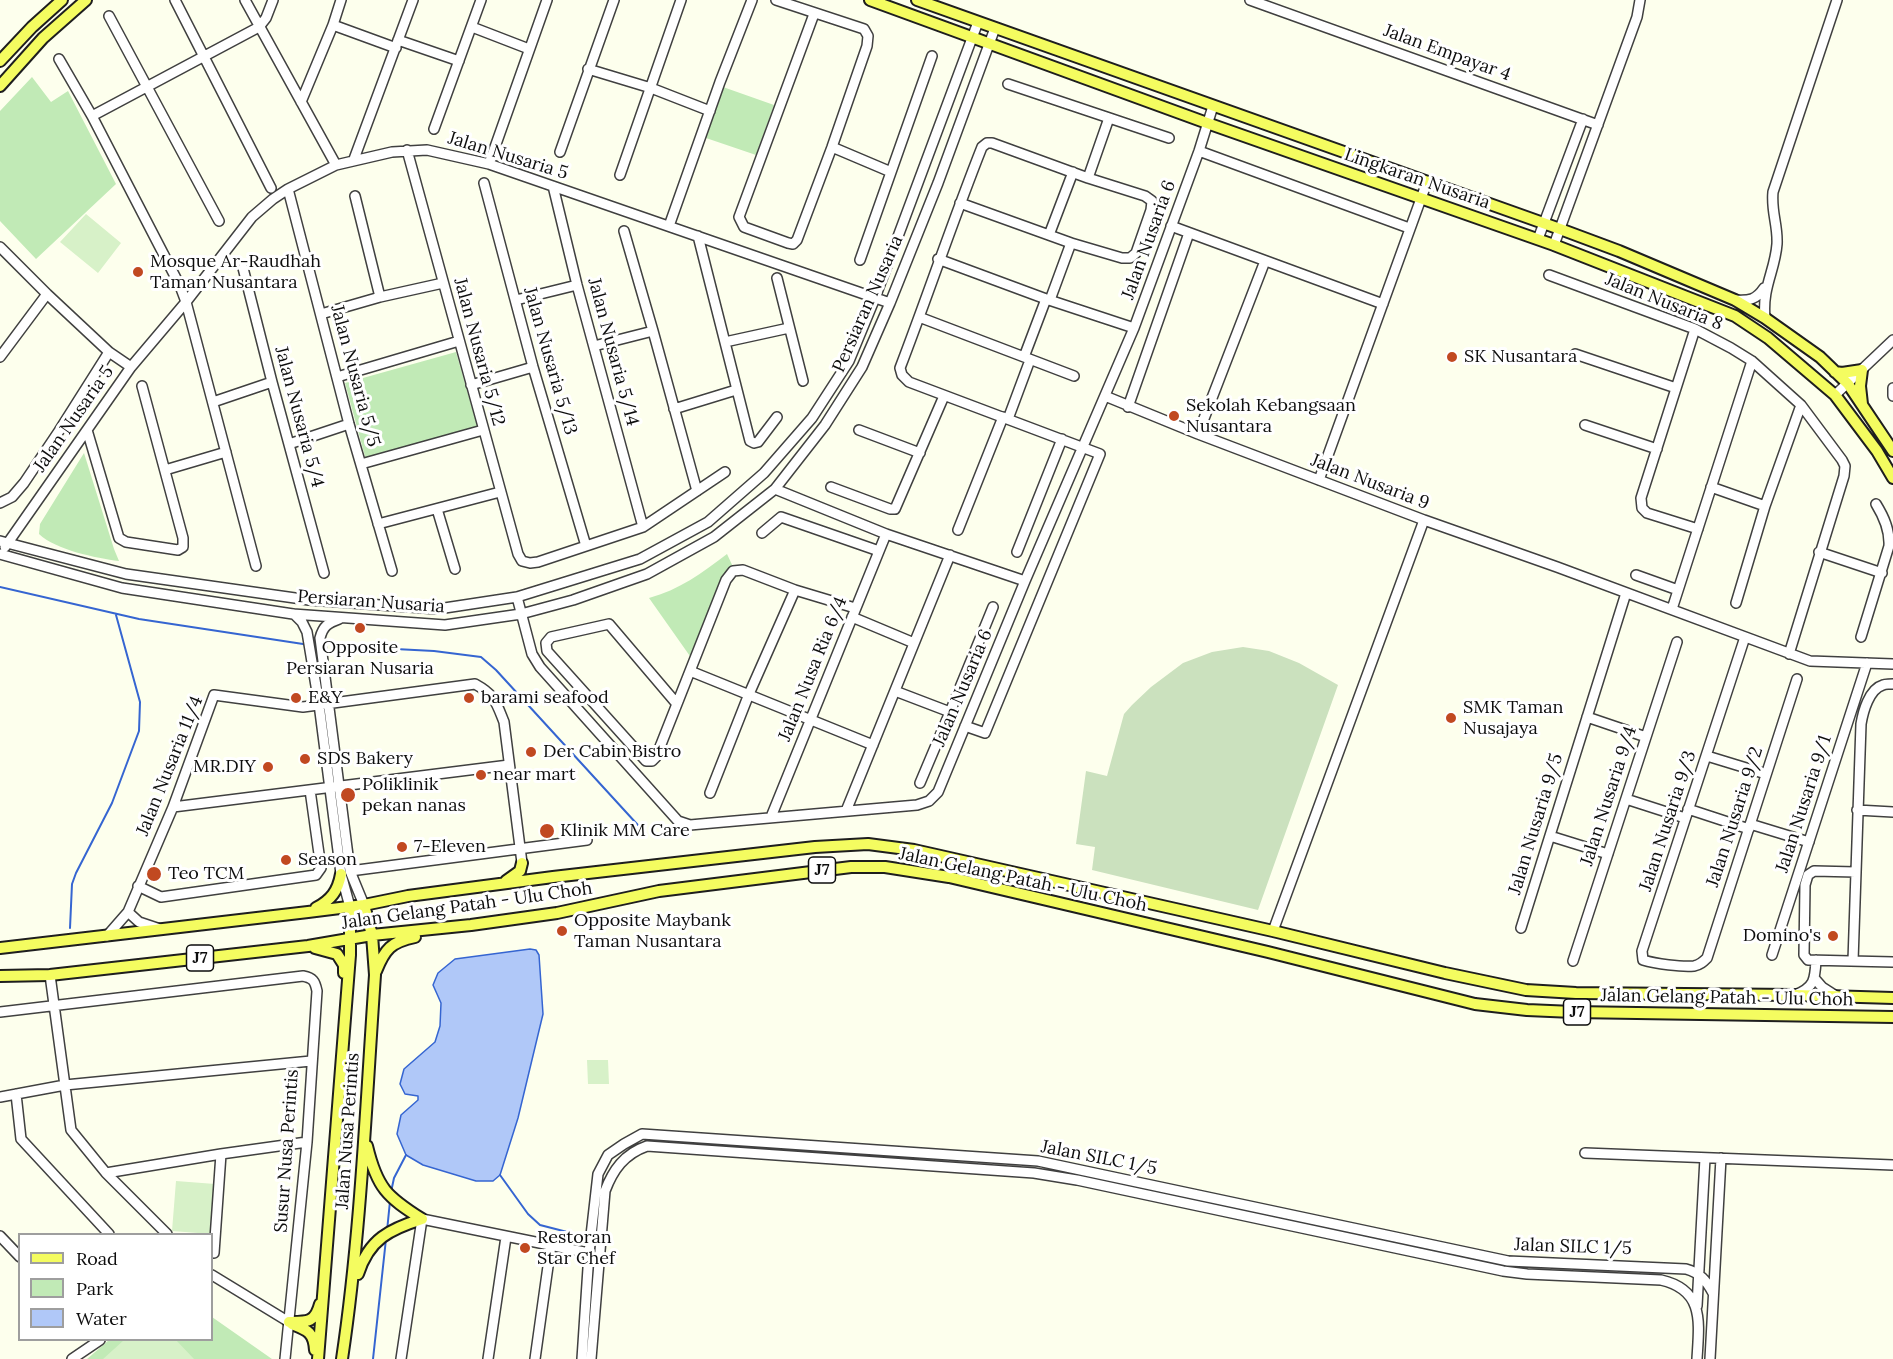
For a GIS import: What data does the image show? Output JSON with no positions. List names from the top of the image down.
{
  "streets": {
    "main road": [
      "Lingkaran Nusaria",
      "J7",
      "Jalan Gelang Patah - Ulu Choh",
      "Jalan Nusa Perintis"
    ],
    "street": [
      "Jalan Empayar 4",
      "Jalan Nusaria 5",
      "Jalan Nusaria 6",
      "Jalan Nusaria 8",
      "Persiaran Nusaria",
      "Jalan Nusaria 5/12",
      "Jalan Nusaria 5/14",
      "Jalan Nusaria 5/13",
      "Jalan Nusaria 5/5",
      "Jalan Nusaria 5/4",
      "Jalan Nusaria 9",
      "Jalan Nusa Ria 6/4",
      "Jalan Nusaria 11/4",
      "Jalan Nusaria 9/4",
      "Jalan Nusaria 9/1",
      "Jalan Nusaria 9/2",
      "Jalan Nusaria 9/3",
      "Jalan Nusaria 9/5",
      "Susur Nusa Perintis",
      "Jalan SILC 1/5"
    ]
  },
  "crossings": [
    ["Jalan Nusaria 5", "Persiaran Nusaria"],
    ["Jalan Nusaria 5", "Jalan Nusaria 5/12"],
    ["Jalan Nusaria 5", "Jalan Nusaria 5/14"],
    ["Jalan Nusaria 5", "Jalan Nusaria 5/5"],
    ["Lingkaran Nusaria", "Jalan Nusaria 6"],
    ["Lingkaran Nusaria", "Persiaran Nusaria"],
    ["Jalan Nusaria 6", "Persiaran Nusaria"],
    ["Jalan Nusaria 6", "Jalan Nusaria 9"],
    ["Jalan Nusaria 6", "Jalan Nusa Ria 6/4"],
    ["Jalan Nusaria 8", "Jalan Nusaria 9"],
    ["Jalan Nusaria 5/12", "Jalan Nusaria 5/13"],
    ["Jalan Nusaria 9", "Jalan Nusaria 9/1"],
    ["Jalan Nusaria 9", "Jalan Nusaria 9/3"],
    ["Jalan Nusaria 9", "Jalan Nusaria 9/5"],
    ["Jalan Nusaria 9/2", "Jalan Nusaria 9/3"],
    ["Jalan Gelang Patah - Ulu Choh", "Jalan Nusa Perintis"]
  ],
  "places": [
    "Mosque Ar-Raudhah Taman Nusantara",
    "SK Nusantara",
    "Sekolah Kebangsaan Nusantara",
    "Opposite Persiaran Nusaria",
    "E&Y",
    "barami seafood",
    "SMK Taman Nusajaya",
    "Der Cabin Bistro",
    "SDS Bakery",
    "MR.DIY",
    "near mart",
    "Poliklinik pekan nanas",
    "Klinik MM Care",
    "7-Eleven",
    "Season",
    "Teo TCM",
    "Opposite Maybank Taman Nusantara",
    "Domino's",
    "Restoran Star Chef"
  ],
  "legend": ["Road", "Park", "Water"]
}
